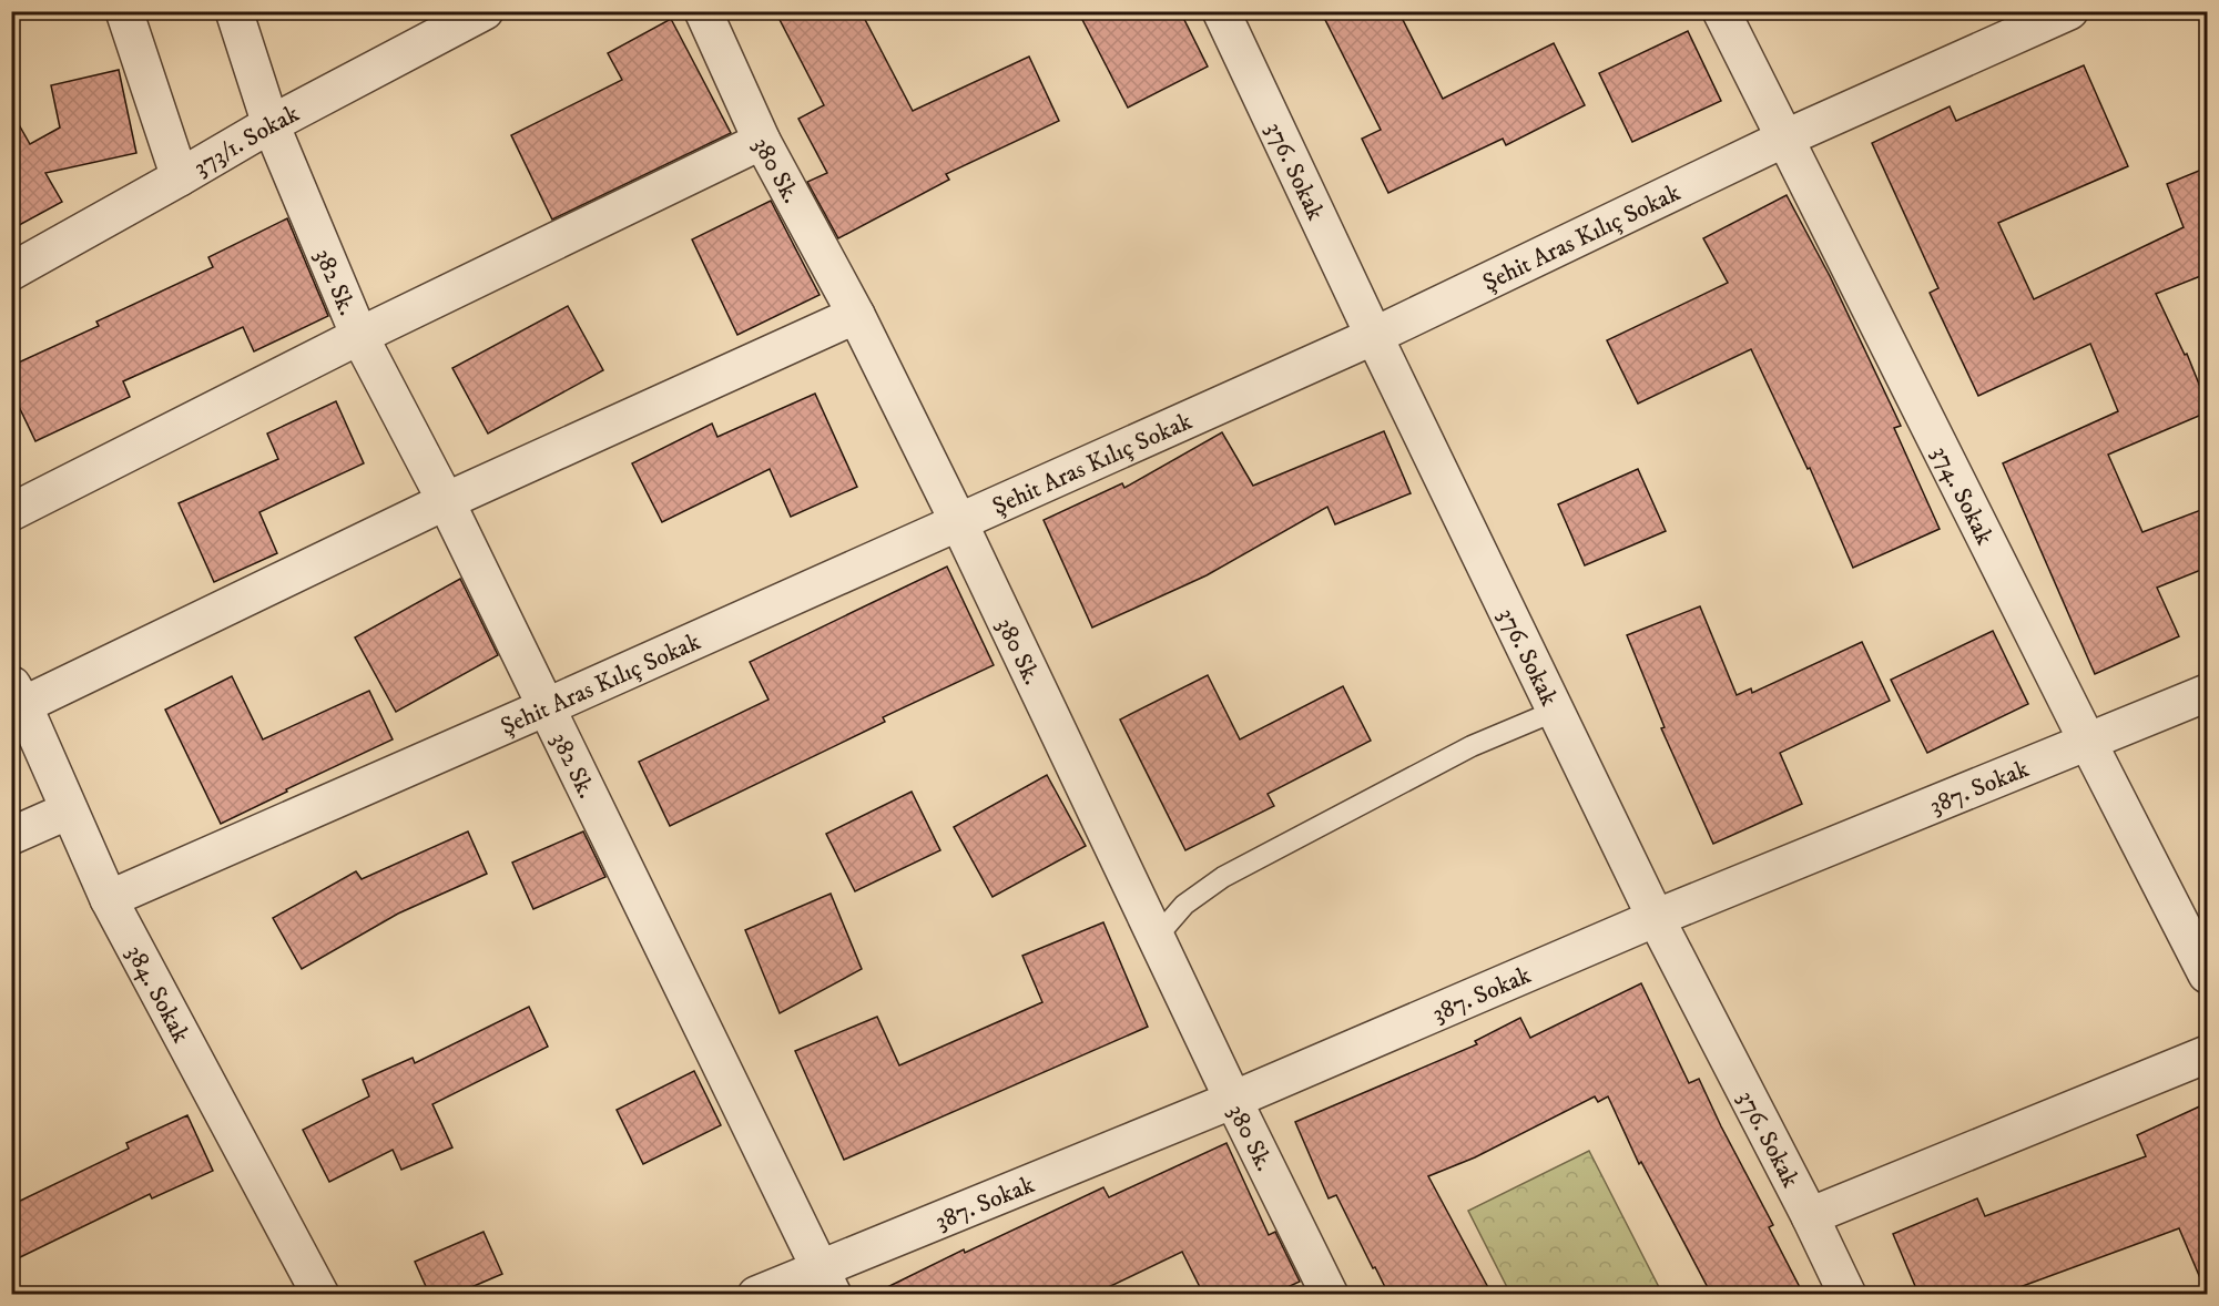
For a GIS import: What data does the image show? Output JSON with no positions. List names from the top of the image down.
{
  "streets": {
    "street": [
      "373/1. Sokak",
      "380 Sk.",
      "376. Sokak",
      "Şehit Aras Kılıç Sokak",
      "382 Sk.",
      "374. Sokak",
      "387. Sokak",
      "384. Sokak"
    ]
  },
  "crossings": [
    ["373/1. Sokak", "382 Sk."],
    ["380 Sk.", "Şehit Aras Kılıç Sokak"],
    ["380 Sk.", "387. Sokak"],
    ["376. Sokak", "Şehit Aras Kılıç Sokak"],
    ["376. Sokak", "387. Sokak"],
    ["Şehit Aras Kılıç Sokak", "382 Sk."],
    ["Şehit Aras Kılıç Sokak", "374. Sokak"],
    ["Şehit Aras Kılıç Sokak", "384. Sokak"],
    ["382 Sk.", "387. Sokak"],
    ["374. Sokak", "387. Sokak"]
  ]
}
